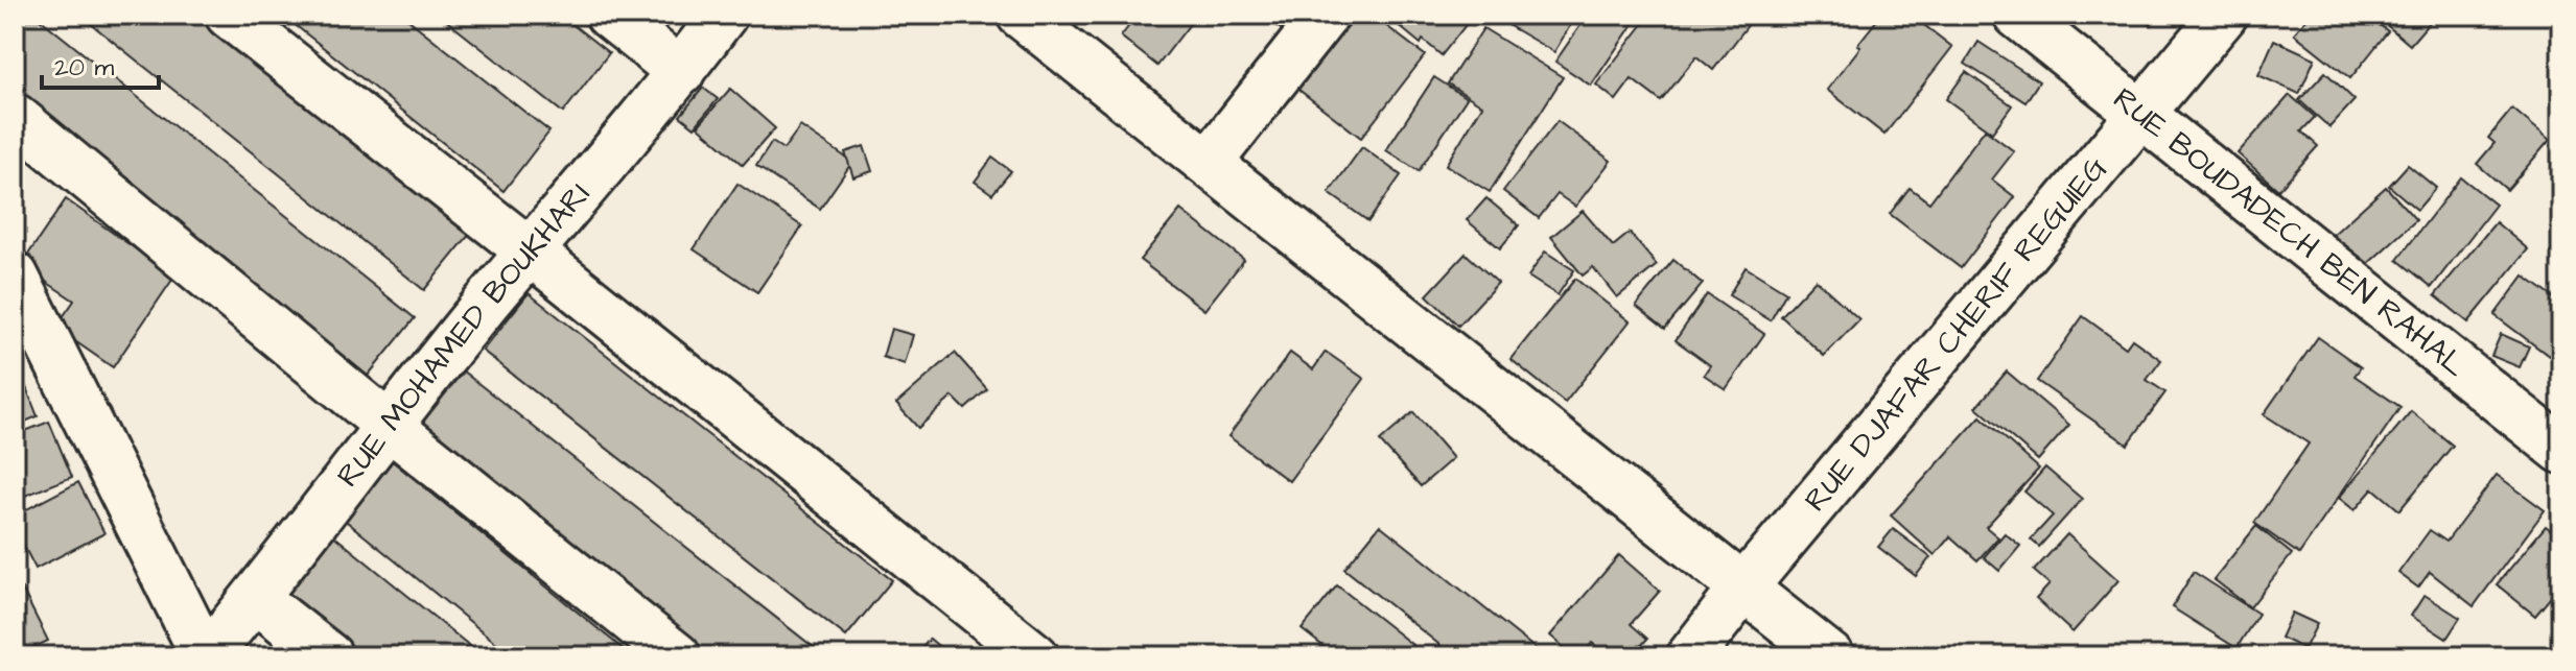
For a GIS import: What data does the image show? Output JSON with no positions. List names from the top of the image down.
{
  "streets": {
    "street": ["RUE BOUDADECH BEN RAHAL", "RUE MOHAMED BOUKHARI", "RUE DJAFAR CHERIF REGUIEG"]
  },
  "crossings": [
    ["RUE BOUDADECH BEN RAHAL", "RUE DJAFAR CHERIF REGUIEG"]
  ],
  "scale_bar": "20 m"
}
